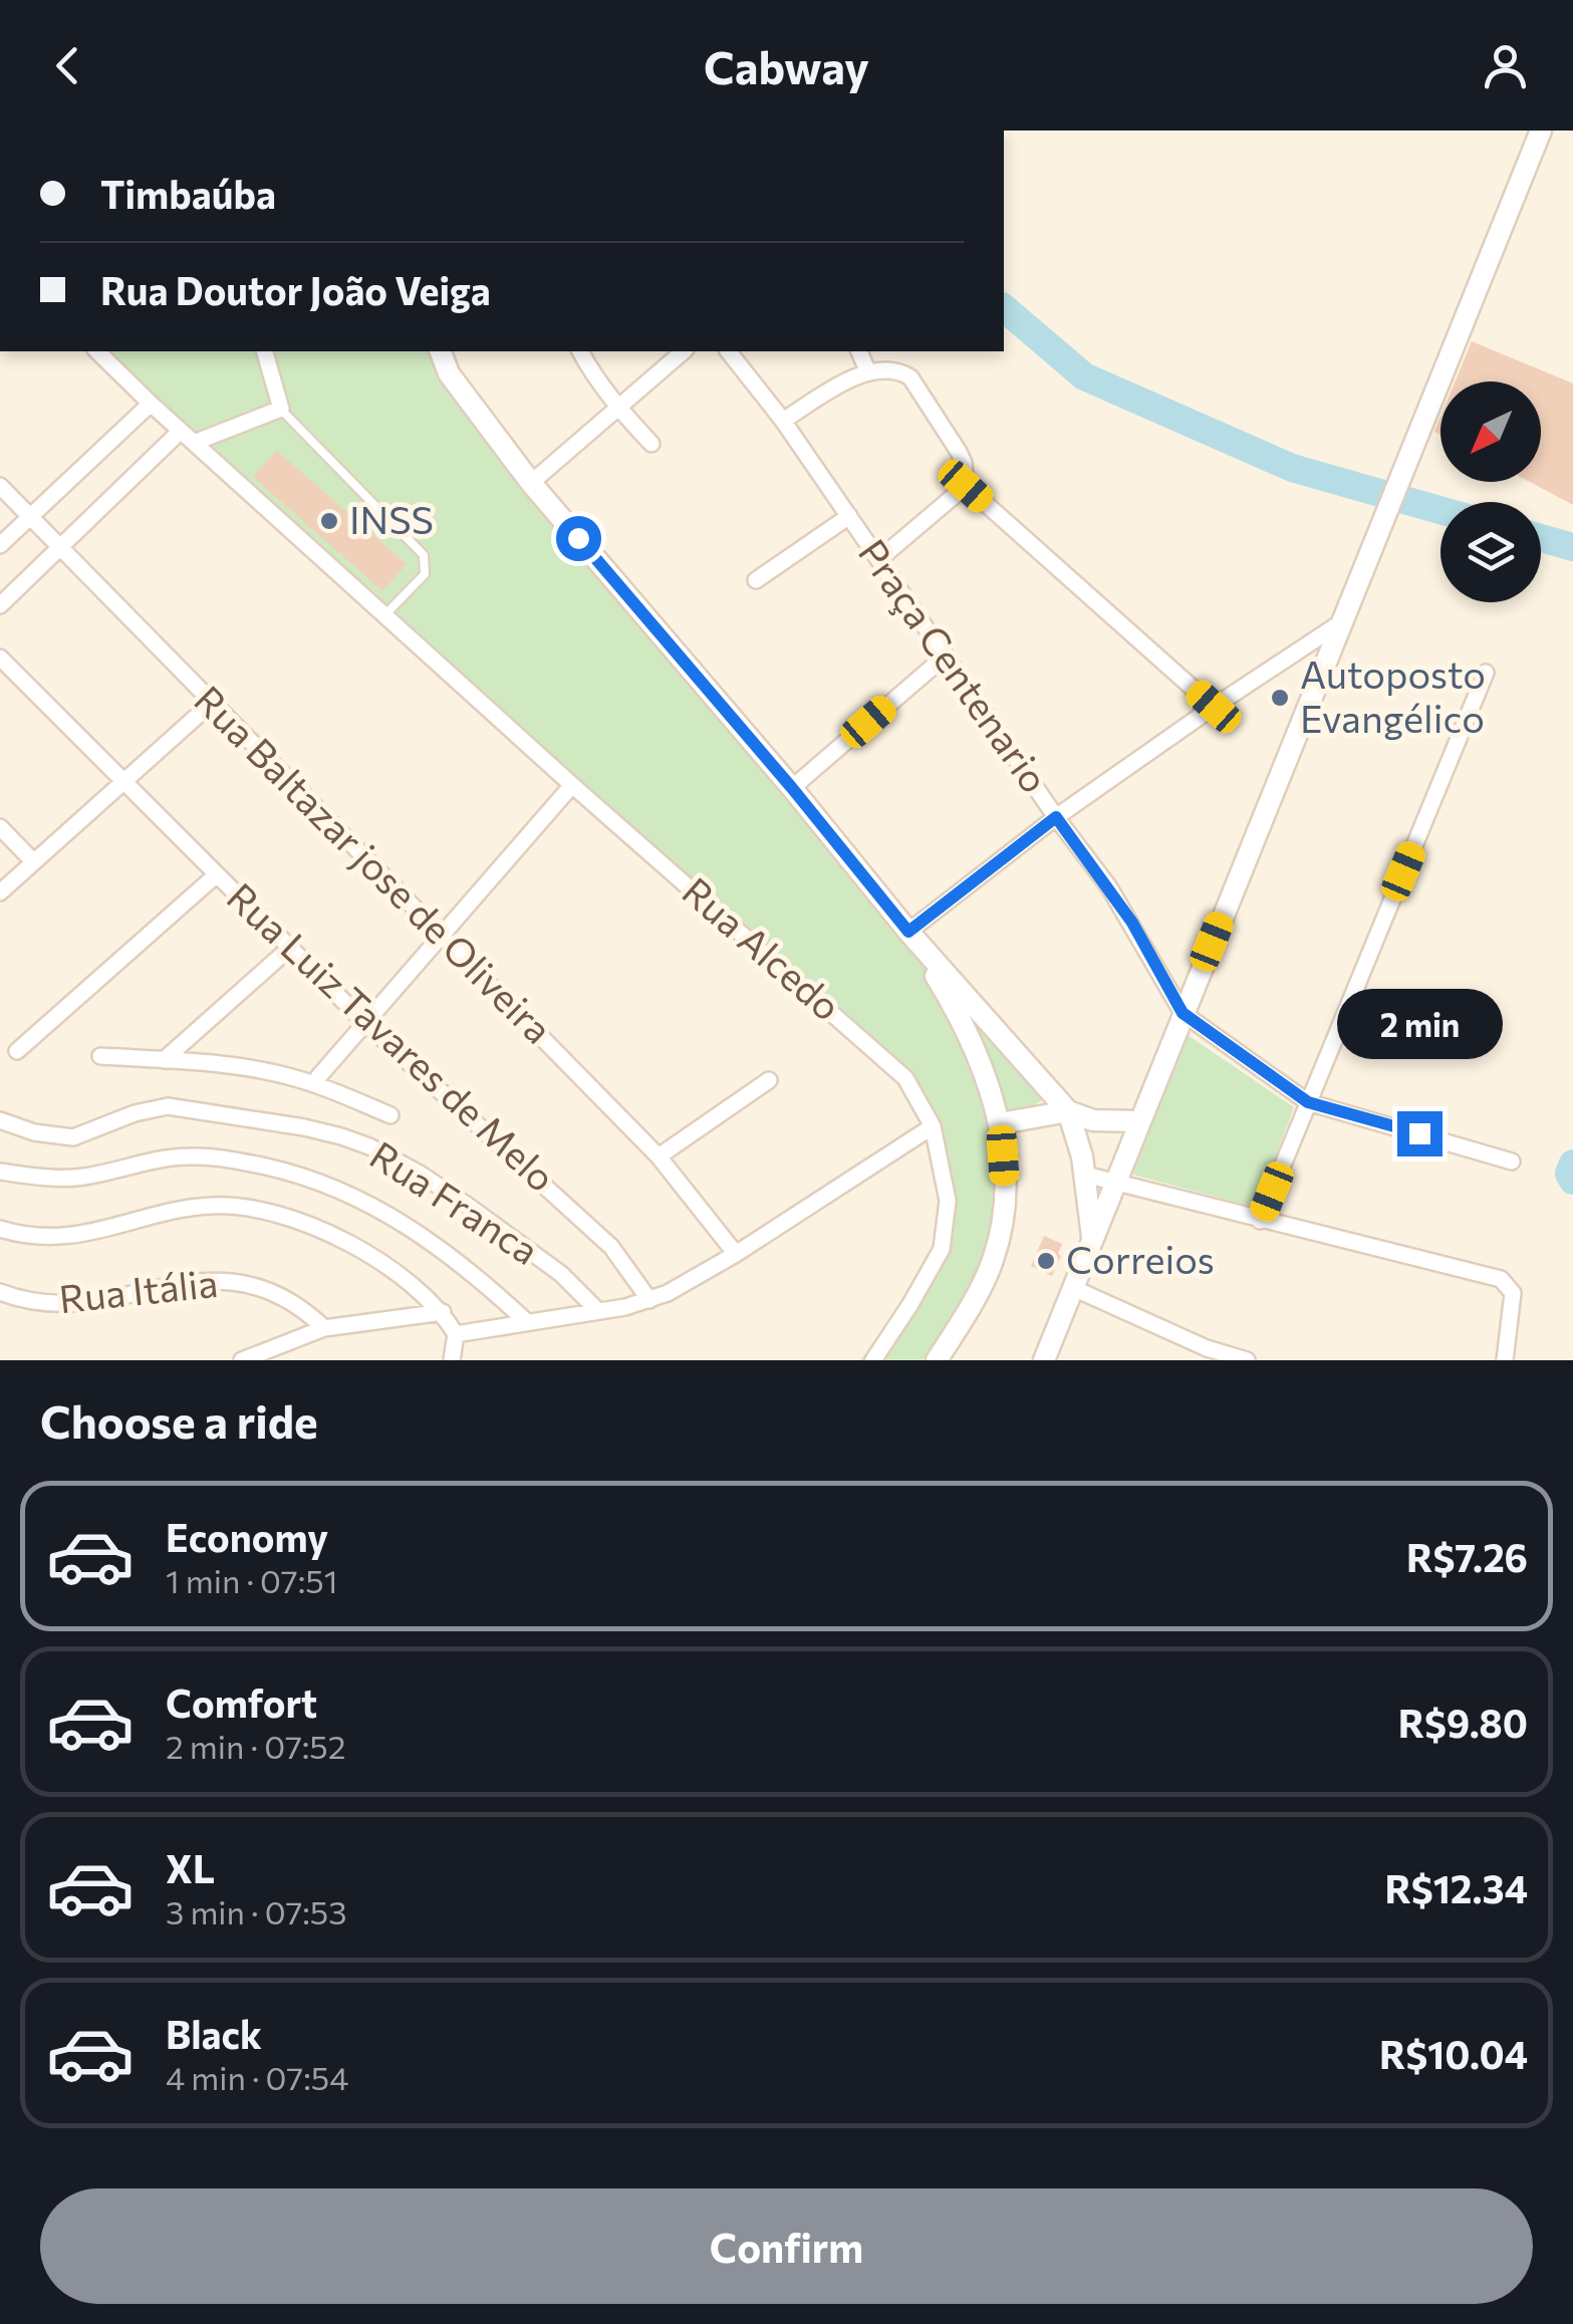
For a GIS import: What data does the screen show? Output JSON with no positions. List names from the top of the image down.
{
  "streets": {
    "street": [
      "Praça Centenario",
      "Rua Baltazar jose de Oliveira",
      "Rua Alcedo",
      "Rua Luiz Tavares de Melo",
      "Rua Franca",
      "Rua Itália"
    ]
  },
  "places": ["INSS", "Autoposto Evangélico", "Correios"],
  "north": "bottom left",
  "page": {
    "header": "Cabway",
    "banner": ["Timbaúba", "Rua Doutor João Veiga"],
    "bubble": "2 min",
    "heading": "Choose a ride",
    "list": [
      {
        "name": "Economy",
        "note": "1 min · 07:51",
        "value": "R$7.26"
      },
      {
        "name": "Comfort",
        "note": "2 min · 07:52",
        "value": "R$9.80"
      },
      {
        "name": "XL",
        "note": "3 min · 07:53",
        "value": "R$12.34"
      },
      {
        "name": "Black",
        "note": "4 min · 07:54",
        "value": "R$10.04"
      }
    ],
    "buttons": "Confirm"
  }
}
